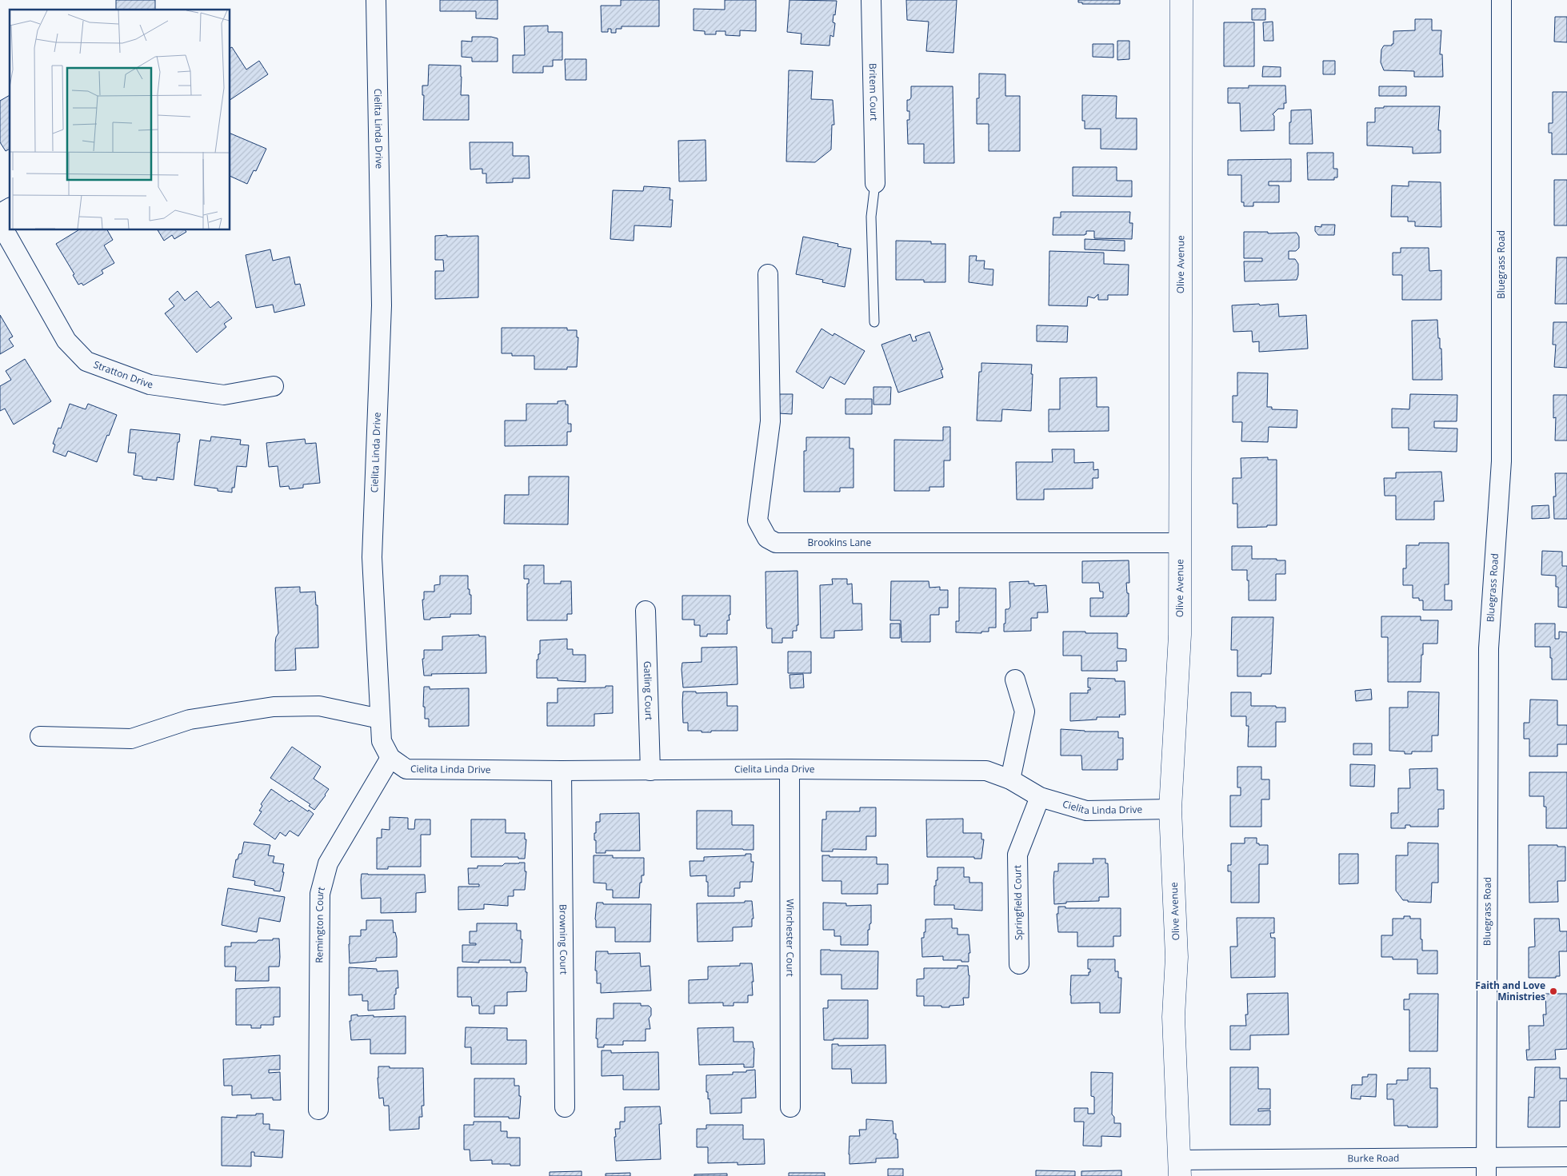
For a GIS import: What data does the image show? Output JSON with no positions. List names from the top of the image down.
{
  "streets": {
    "main road": ["Olive Avenue"],
    "street": [
      "Britem Court",
      "Cielita Linda Drive",
      "Bluegrass Road",
      "Stratton Drive",
      "Brookins Lane",
      "Gatling Court",
      "Springfield Court",
      "Remington Court",
      "Winchester Court",
      "Browning Court",
      "Burke Road"
    ]
  },
  "crossings": [
    ["Cielita Linda Drive", "Olive Avenue"],
    ["Cielita Linda Drive", "Gatling Court"],
    ["Cielita Linda Drive", "Springfield Court"],
    ["Cielita Linda Drive", "Remington Court"],
    ["Cielita Linda Drive", "Winchester Court"],
    ["Cielita Linda Drive", "Browning Court"],
    ["Olive Avenue", "Brookins Lane"],
    ["Olive Avenue", "Burke Road"],
    ["Bluegrass Road", "Burke Road"]
  ],
  "places": ["Faith and Love Ministries"]
}
